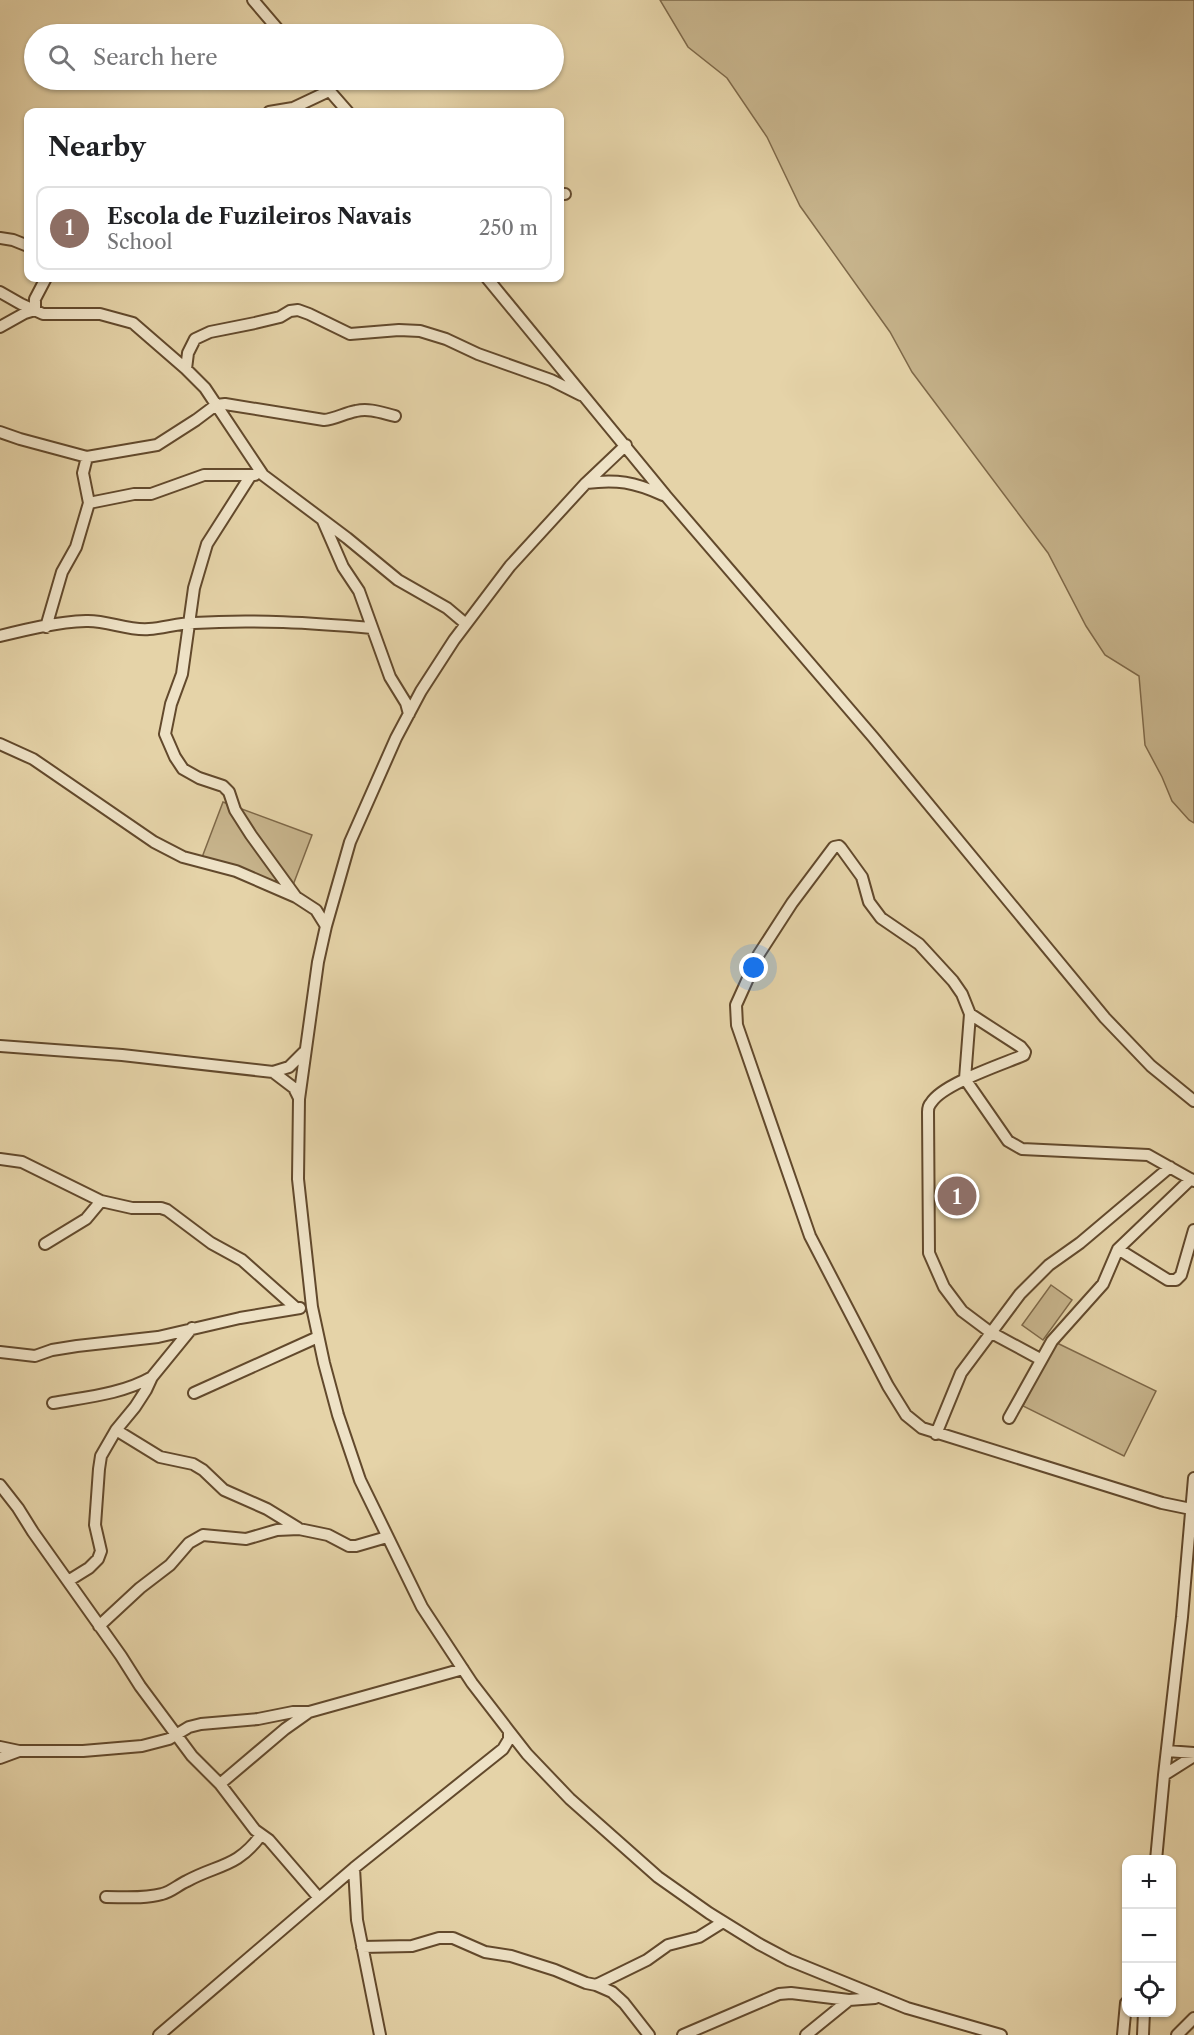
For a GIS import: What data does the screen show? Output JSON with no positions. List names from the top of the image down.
{
  "page": {
    "search": "Search here",
    "heading": "Nearby",
    "list": [
      {
        "mark": "1",
        "name": "Escola de Fuzileiros Navais",
        "note": "School",
        "value": "250 m"
      }
    ],
    "pins": "1",
    "map_buttons": ["+", "−"]
  }
}
